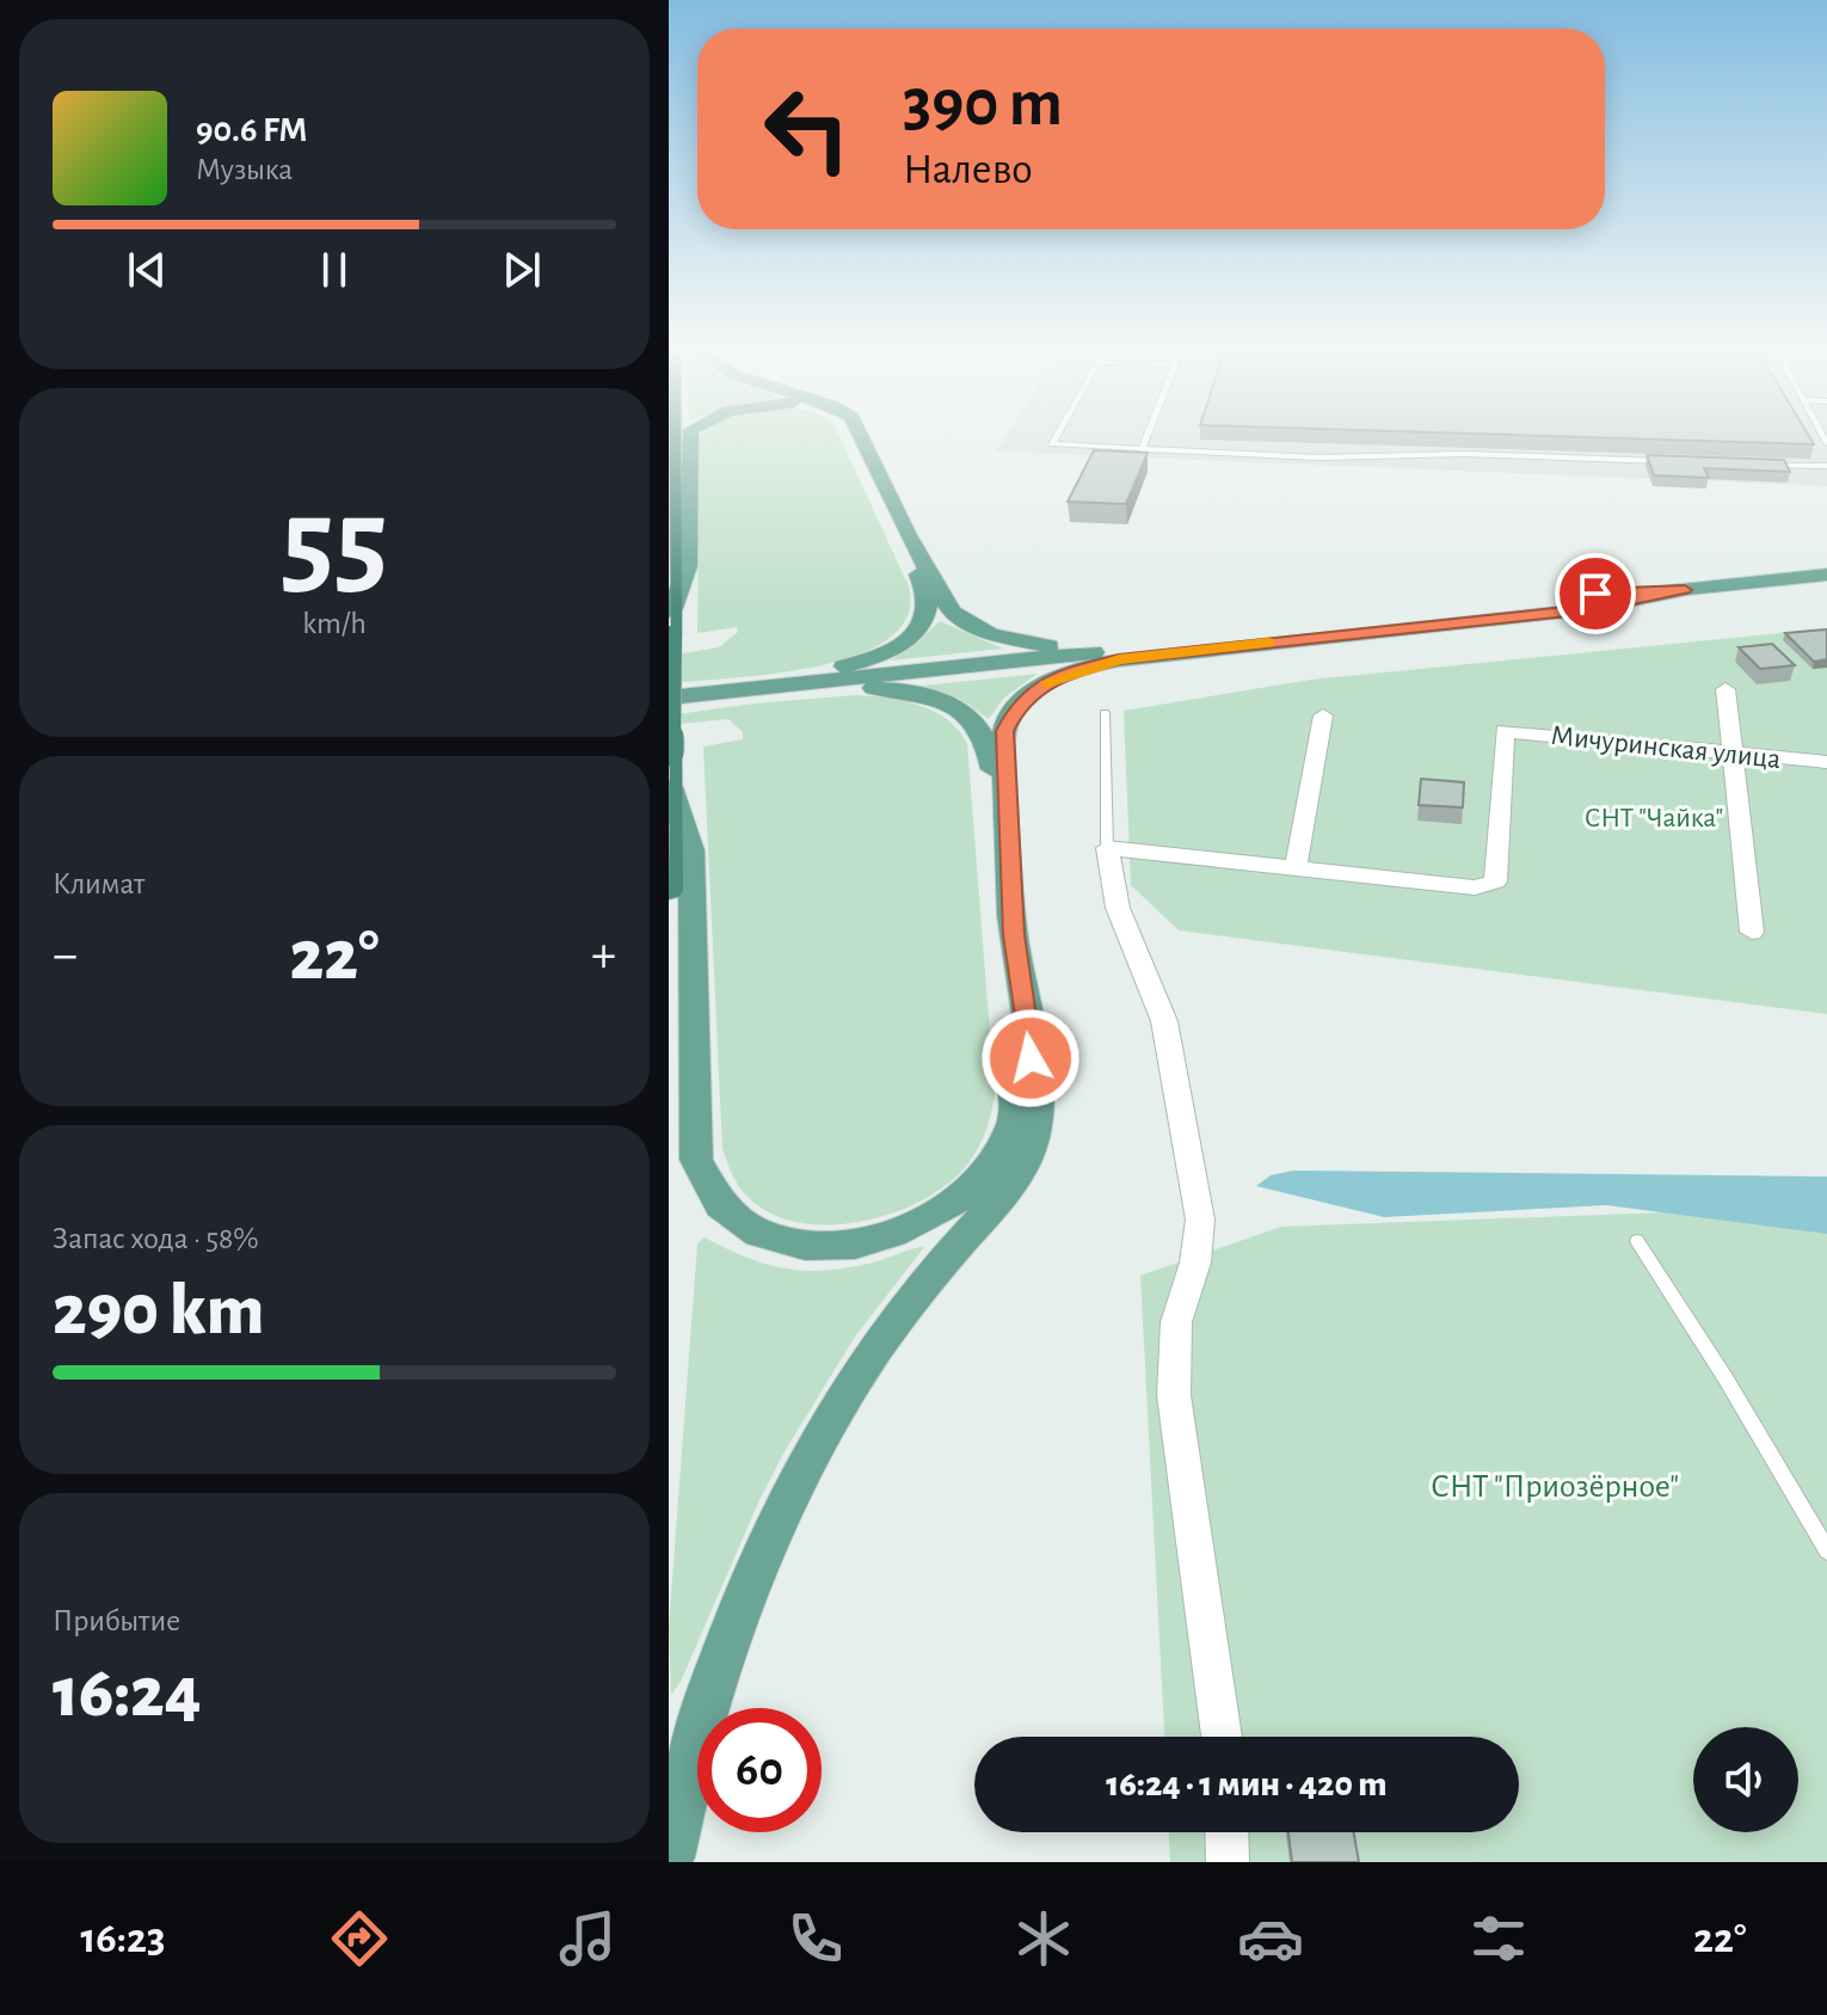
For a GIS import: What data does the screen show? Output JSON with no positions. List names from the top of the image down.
{
  "streets": {
    "street": ["Мичуринская улица"]
  },
  "parks": ["СНТ \"Чайка\"", "СНТ \"Приозёрное\""],
  "page": {
    "turn": ["390 m", "Налево"],
    "song": ["90.6 FM", "Музыка"],
    "tile": [
      ["55", "km/h"],
      "Климат",
      ["Запас хода · 58%", "290 km"],
      ["Прибытие", "16:24"]
    ],
    "heat": ["−", "22°", "+"],
    "limit": "60",
    "trip": "16:24 · 1 мин · 420 m",
    "tabs": ["16:23", "22°"]
  }
}
